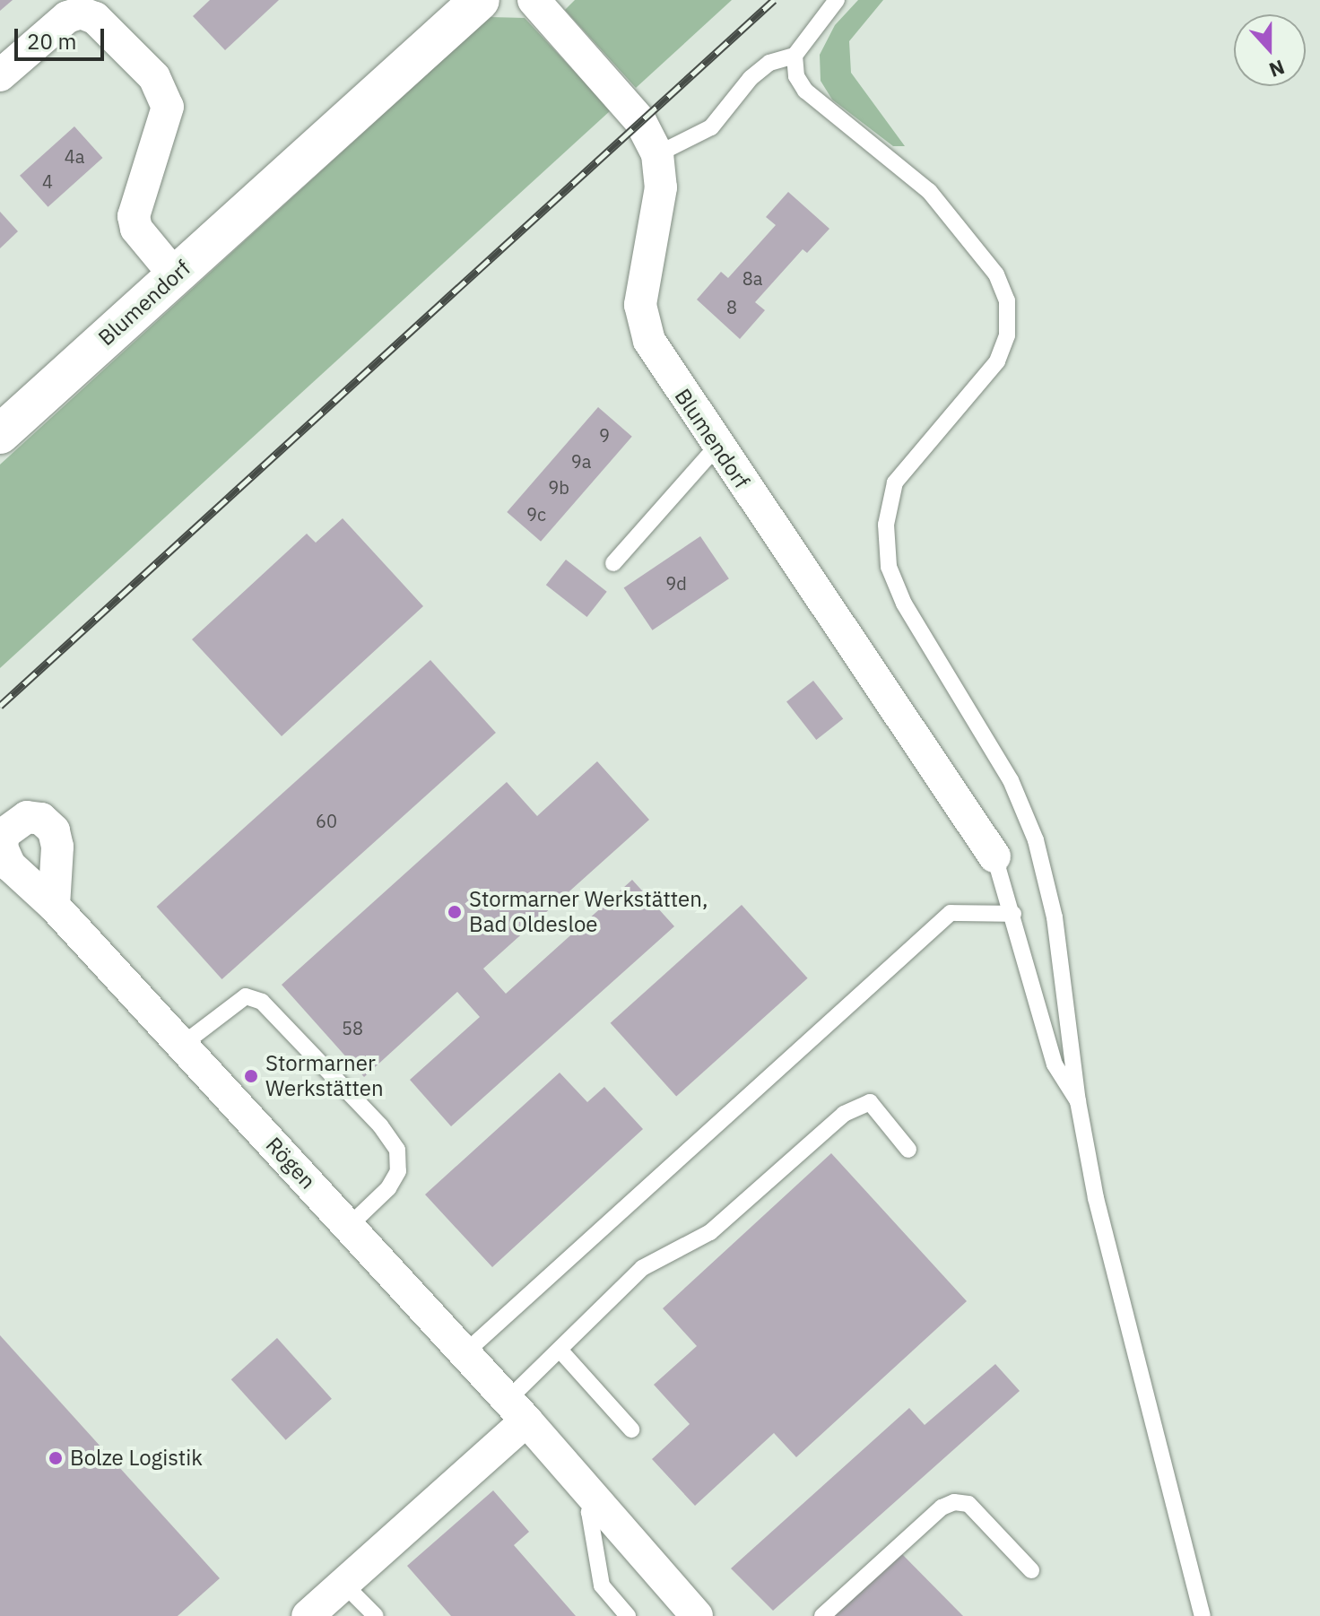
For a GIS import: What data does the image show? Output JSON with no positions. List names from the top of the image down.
{
  "streets": {
    "main road": ["Blumendorf"],
    "street": ["Rögen"]
  },
  "places": ["Stormarner Werkstätten, Bad Oldesloe", "Stormarner Werkstätten", "Bolze Logistik"],
  "house_numbers": [
    "4a",
    "4",
    "8a",
    "8",
    "9",
    "9a",
    "9b",
    "9c",
    "9d",
    "60",
    "58"
  ],
  "scale_bar": "20 m",
  "north": "bottom"
}
